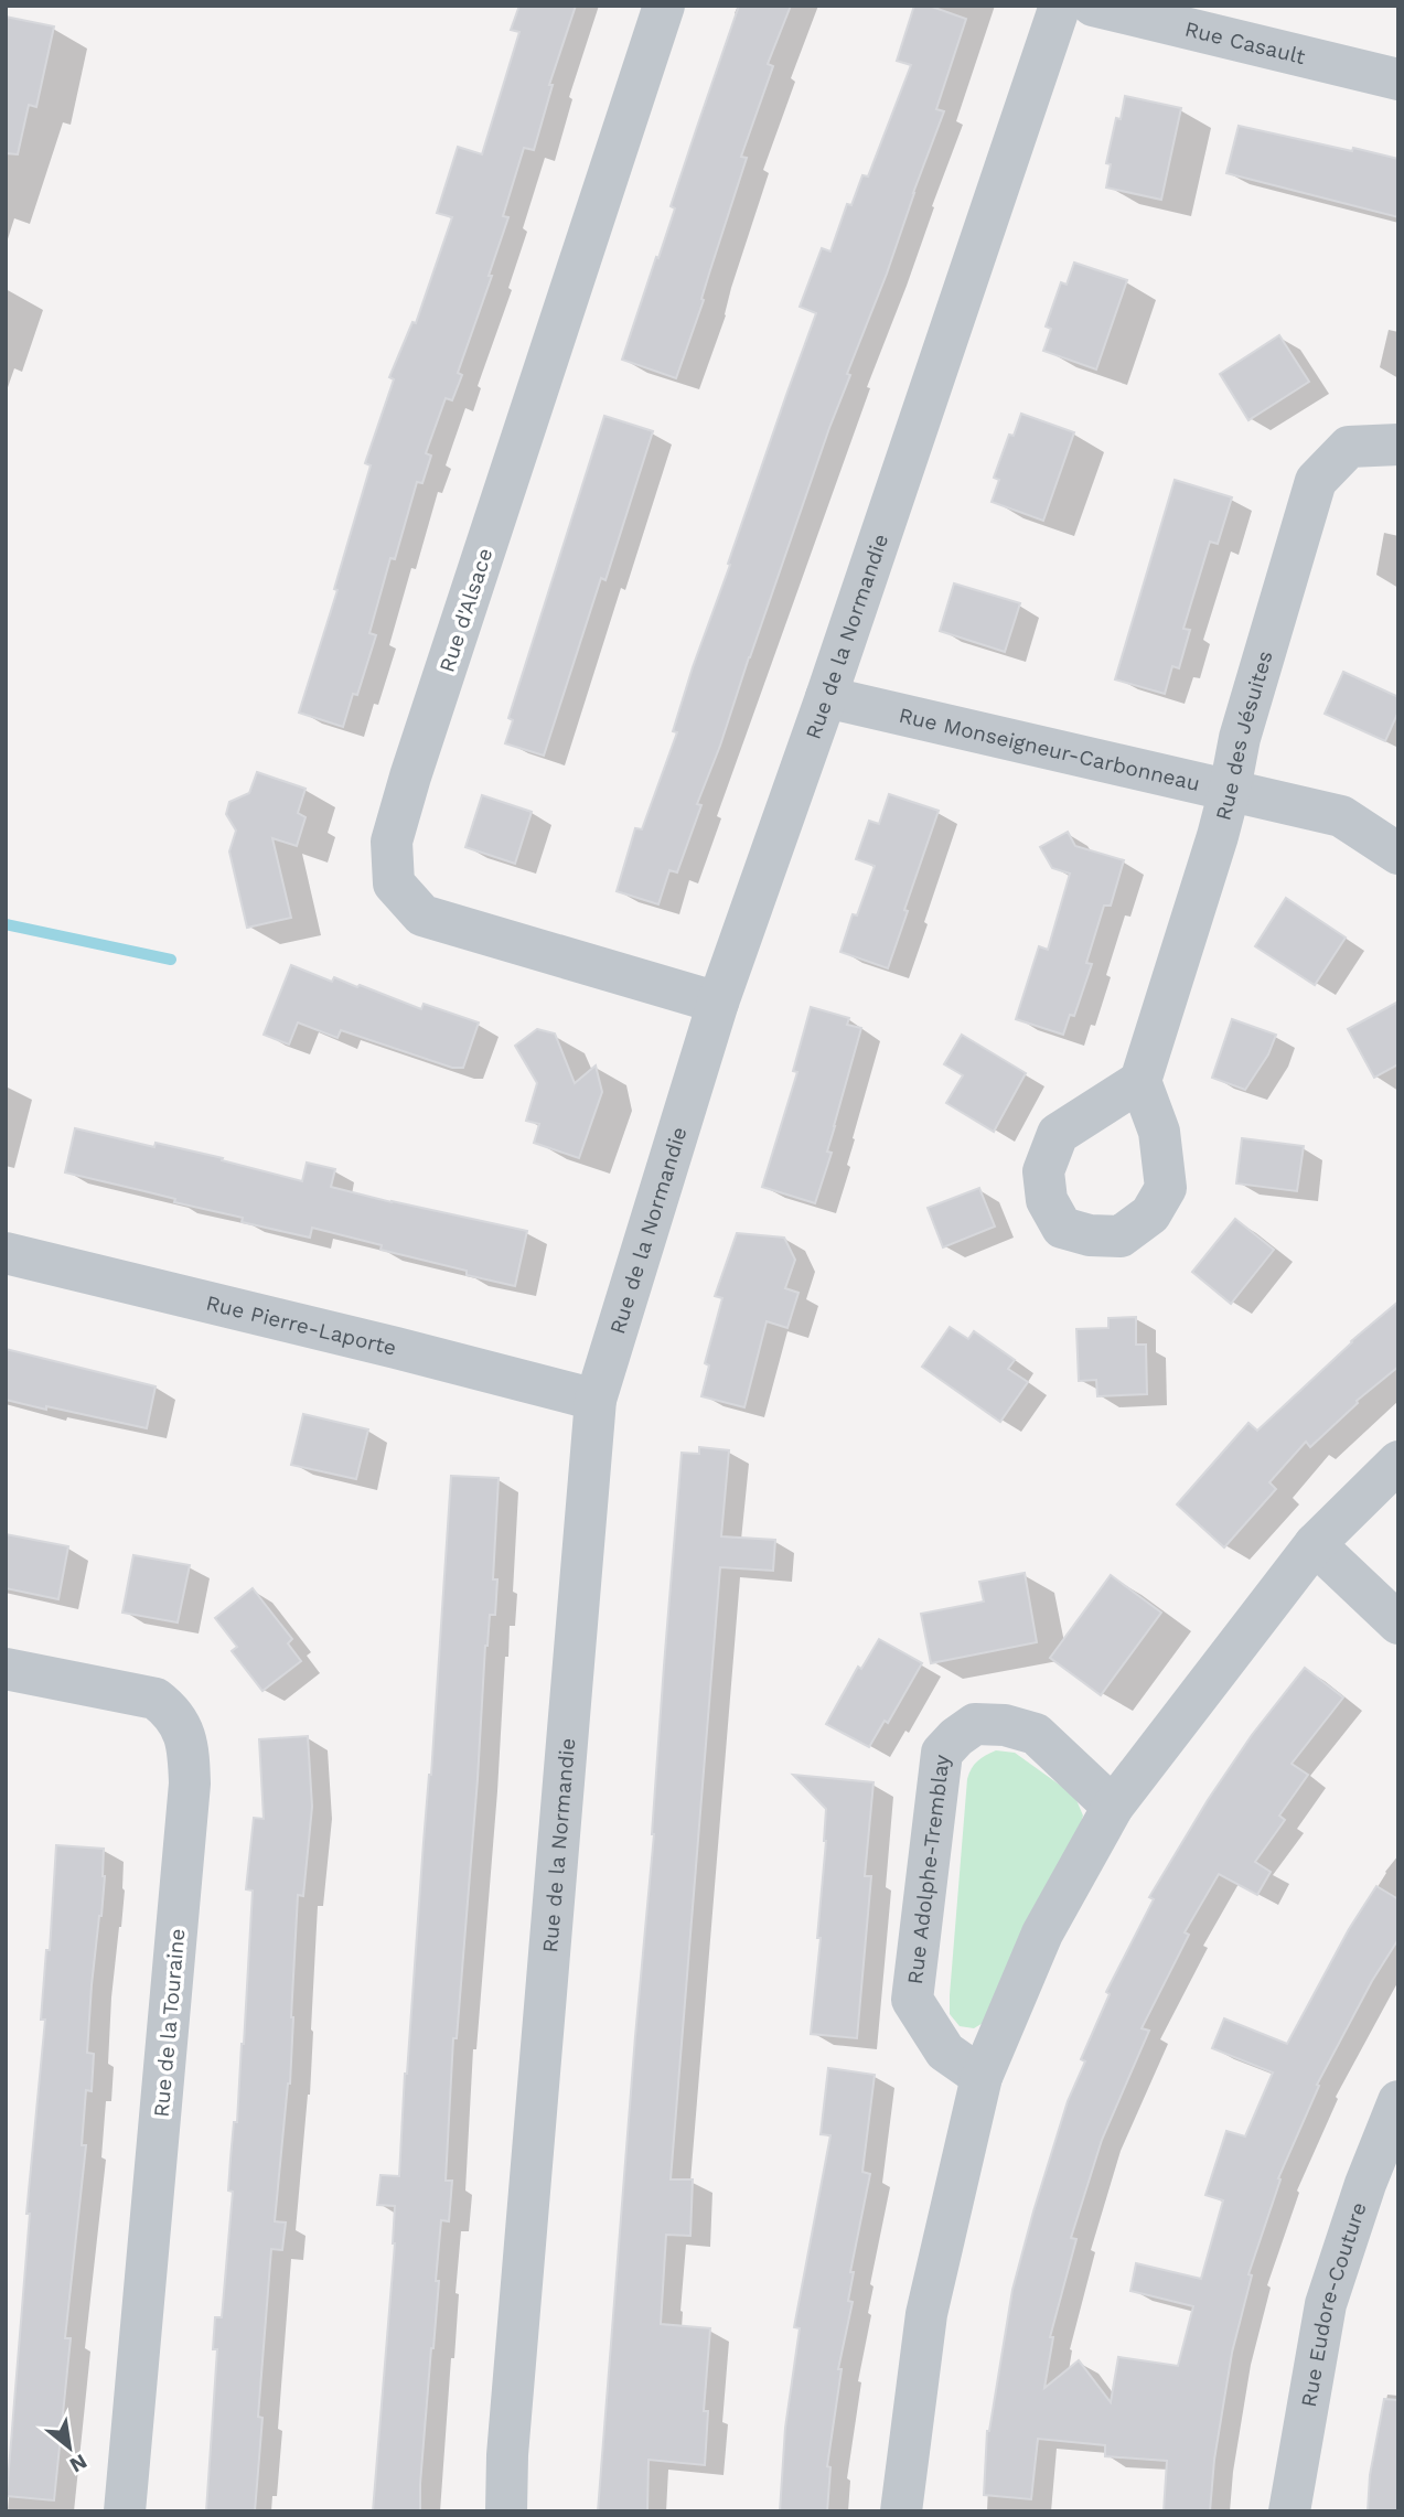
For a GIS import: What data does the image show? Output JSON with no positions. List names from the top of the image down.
{
  "streets": {
    "street": [
      "Rue Casault",
      "Rue d'Alsace",
      "Rue de la Normandie",
      "Rue des Jésuites",
      "Rue Monseigneur-Carbonneau",
      "Rue Pierre-Laporte",
      "Rue Adolphe-Tremblay",
      "Rue de la Touraine",
      "Rue Eudore-Couture"
    ]
  },
  "crossings": [
    ["Rue d'Alsace", "Rue de la Normandie"],
    ["Rue de la Normandie", "Rue Monseigneur-Carbonneau"],
    ["Rue de la Normandie", "Rue Pierre-Laporte"],
    ["Rue des Jésuites", "Rue Monseigneur-Carbonneau"]
  ],
  "north": "bottom right"
}
